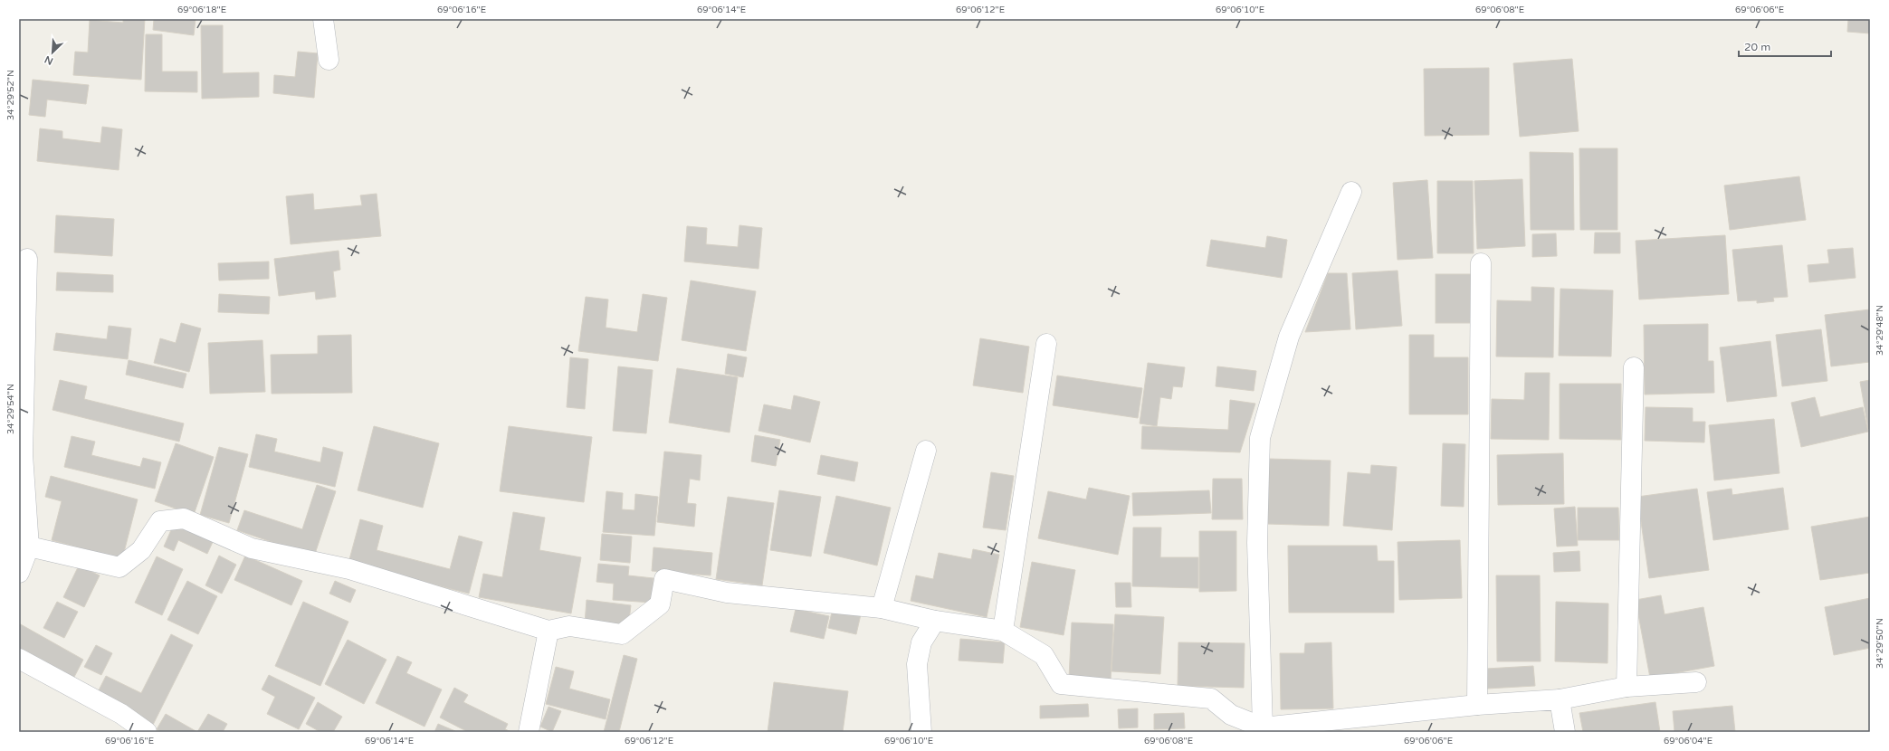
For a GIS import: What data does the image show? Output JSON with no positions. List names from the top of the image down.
{
  "scale_bar": "20 m",
  "north": "bottom left",
  "coordinates": [
    "69°06'18\"E",
    "69°06'16\"E",
    "69°06'14\"E",
    "69°06'12\"E",
    "69°06'10\"E",
    "69°06'08\"E",
    "69°06'06\"E",
    "34°29'52\"N",
    "34°29'48\"N",
    "34°29'54\"N",
    "34°29'50\"N",
    "69°06'04\"E"
  ]
}
